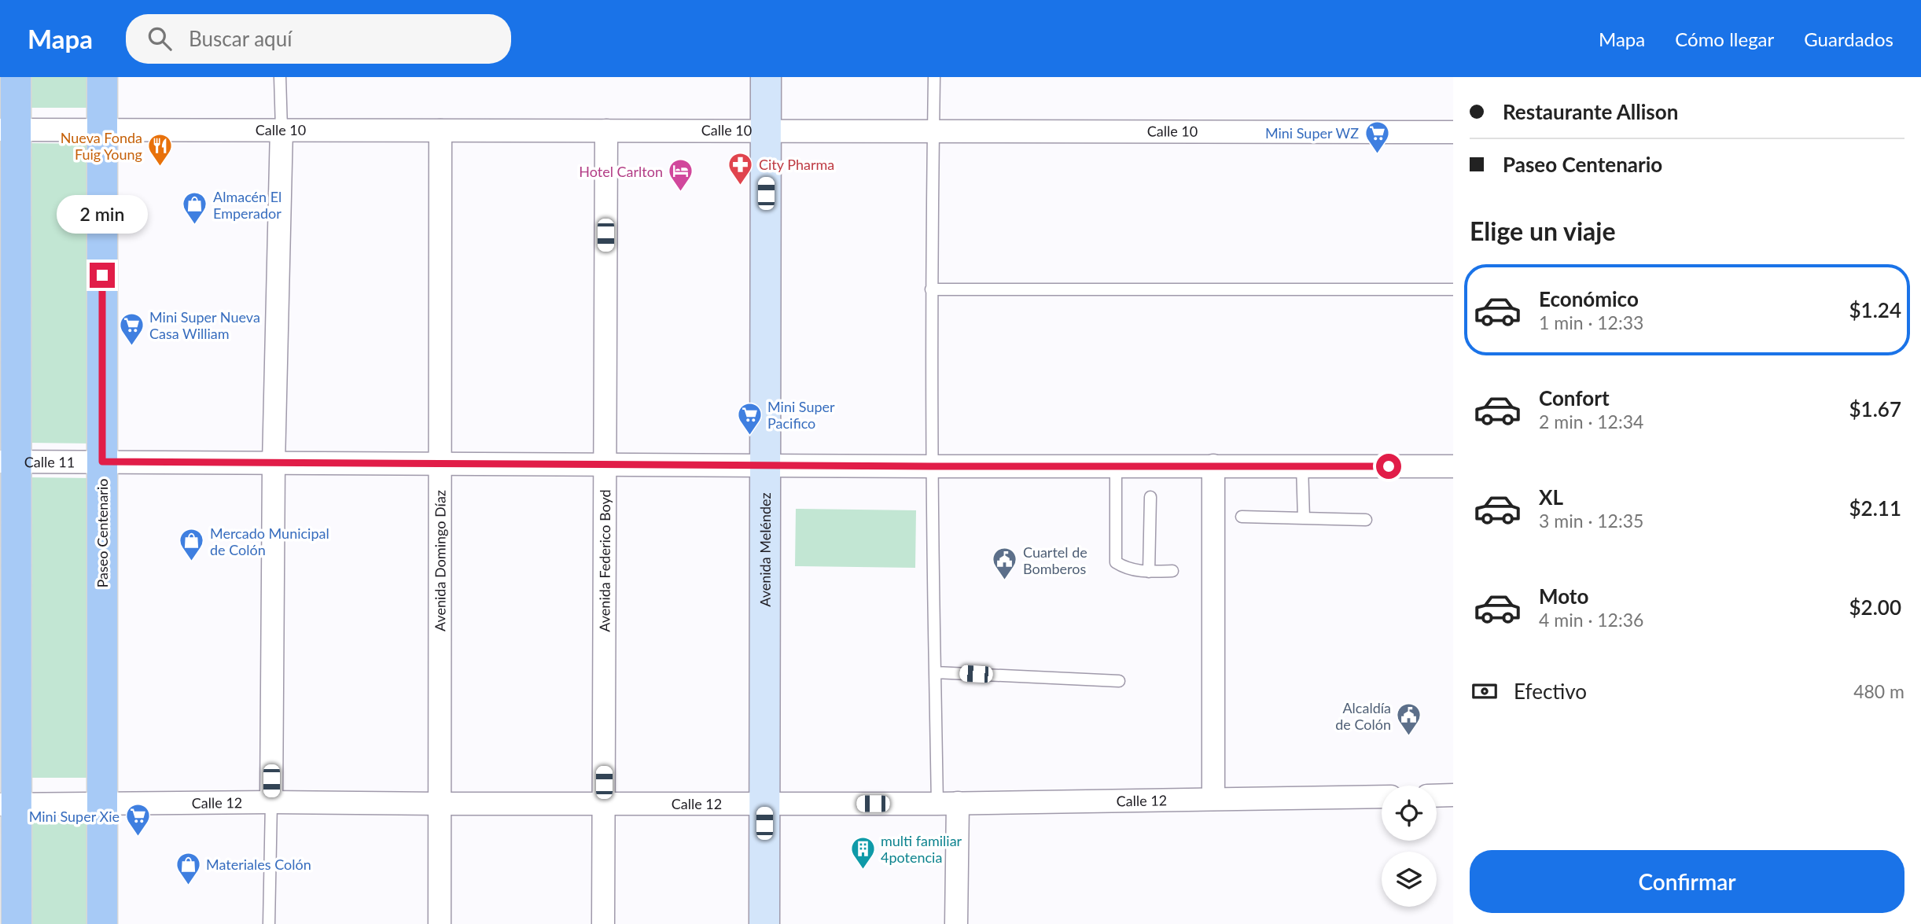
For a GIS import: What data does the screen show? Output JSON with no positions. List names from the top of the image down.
{
  "streets": {
    "main road": ["Paseo Centenario"],
    "street": [
      "Calle 10",
      "Calle 11",
      "Avenida Meléndez",
      "Avenida Domingo Díaz",
      "Avenida Federico Boyd",
      "Calle 12"
    ]
  },
  "crossings": [
    ["Calle 10", "Paseo Centenario"],
    ["Calle 10", "Avenida Meléndez"],
    ["Calle 10", "Avenida Domingo Díaz"],
    ["Calle 10", "Avenida Federico Boyd"],
    ["Calle 11", "Paseo Centenario"],
    ["Calle 11", "Avenida Meléndez"],
    ["Calle 11", "Avenida Domingo Díaz"],
    ["Calle 11", "Avenida Federico Boyd"],
    ["Paseo Centenario", "Calle 12"],
    ["Avenida Meléndez", "Calle 12"],
    ["Avenida Domingo Díaz", "Calle 12"],
    ["Avenida Federico Boyd", "Calle 12"]
  ],
  "places": {
    "supermarket": [
      "Mini Super WZ",
      "Mini Super Nueva Casa William",
      "Mini Super Pacifico",
      "Mini Super Xie"
    ],
    "restaurant": ["Nueva Fonda Fuig Young"],
    "pharmacy": ["City Pharma"],
    "hotel": ["Hotel Carlton"],
    "shop": ["Almacén El Emperador", "Mercado Municipal de Colón", "Materiales Colón"],
    "public building": ["Cuartel de Bomberos", "Alcaldía de Colón"],
    "building": ["multi familiar 4potencia"]
  },
  "page": {
    "header": "Mapa",
    "search": "Buscar aquí",
    "nav": ["Mapa", "Cómo llegar", "Guardados"],
    "banner": ["Restaurante Allison", "Paseo Centenario"],
    "bubble": "2 min",
    "heading": "Elige un viaje",
    "list": [
      {
        "name": "Económico",
        "note": "1 min · 12:33",
        "value": "$1.24"
      },
      {
        "name": "Confort",
        "note": "2 min · 12:34",
        "value": "$1.67"
      },
      {
        "name": "XL",
        "note": "3 min · 12:35",
        "value": "$2.11"
      },
      {
        "name": "Moto",
        "note": "4 min · 12:36",
        "value": "$2.00"
      }
    ],
    "pay": ["Efectivo", "480 m"],
    "buttons": "Confirmar"
  }
}
